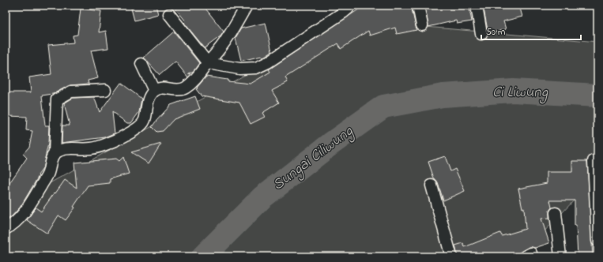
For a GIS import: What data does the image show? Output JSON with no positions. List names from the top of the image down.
{
  "water": ["Ci Liwung", "Sungai Ciliwung"],
  "scale_bar": "50 m"
}
